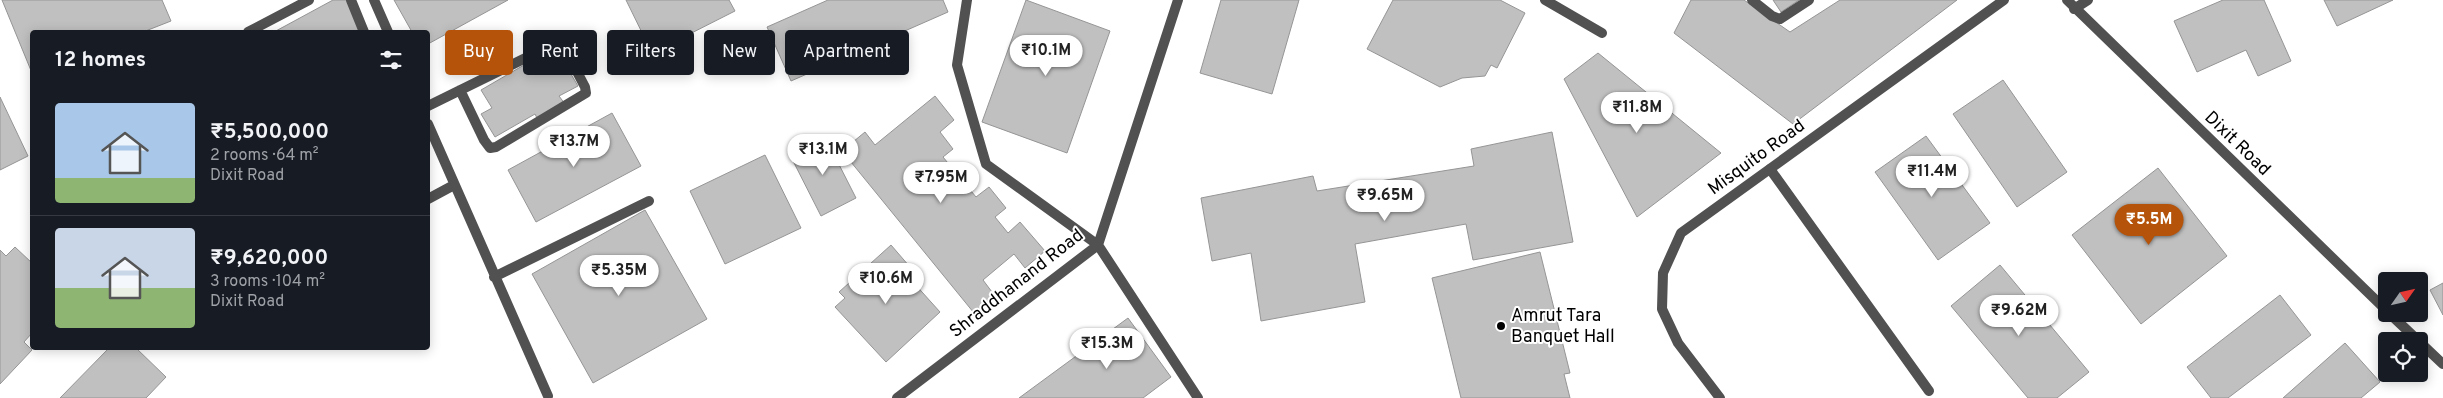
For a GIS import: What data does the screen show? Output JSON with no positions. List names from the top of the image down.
{
  "streets": {
    "street": ["Dixit Road", "Misquito Road", "Shraddhanand Road"]
  },
  "places": ["Amrut Tara Banquet Hall"],
  "north": "top right",
  "page": {
    "chip": [
      "Buy",
      "Rent",
      "Filters",
      "New",
      "Apartment"
    ],
    "heading": "12 homes",
    "price": [
      "₹10.1M",
      "₹11.8M",
      "₹13.7M",
      "₹13.1M",
      "₹11.4M",
      "₹7.95M",
      "₹9.65M",
      "₹5.5M",
      "₹5.35M",
      "₹10.6M",
      "₹9.62M",
      "₹15.3M"
    ],
    "list": [
      {
        "name": "₹5,500,000",
        "note": "2 rooms · 64 m² · Dixit Road"
      },
      {
        "name": "₹9,620,000",
        "note": "3 rooms · 104 m² · Dixit Road"
      }
    ]
  }
}
